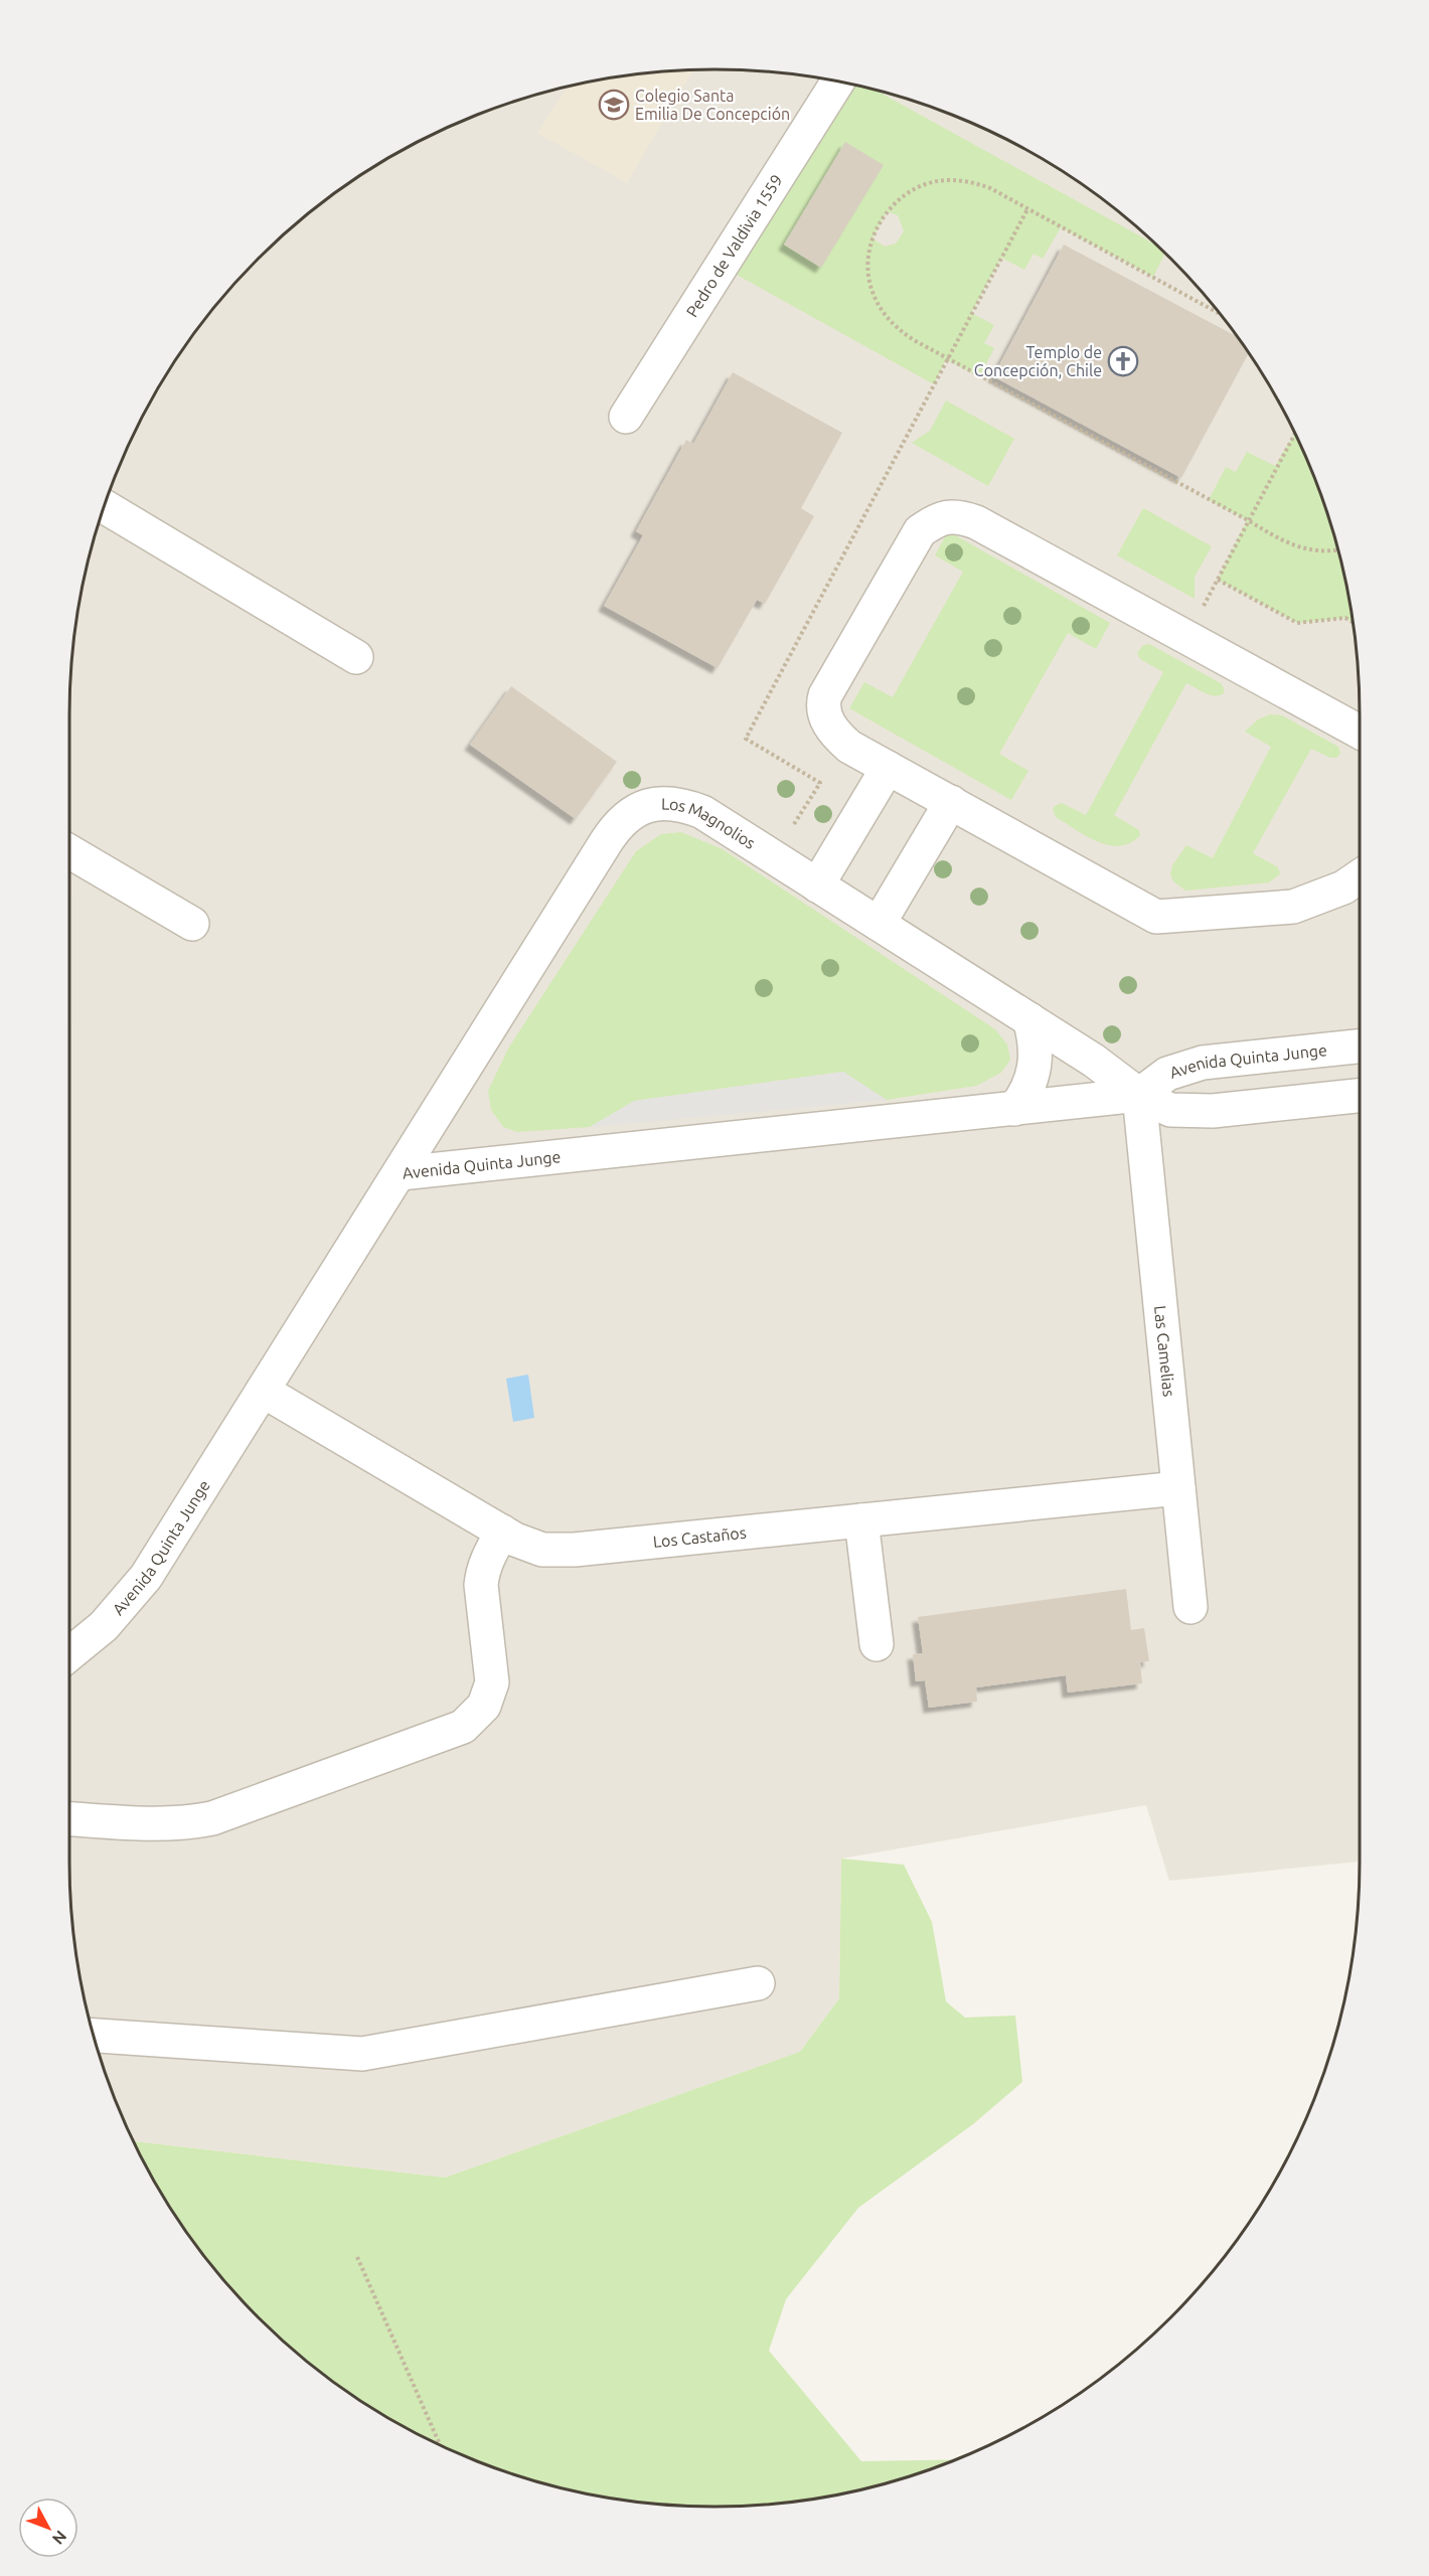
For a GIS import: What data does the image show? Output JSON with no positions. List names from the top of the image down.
{
  "streets": {
    "street": [
      "Pedro de Valdivia 1559",
      "Los Magnolios",
      "Avenida Quinta Junge",
      "Las Camelias",
      "Los Castaños"
    ]
  },
  "crossings": [
    ["Los Magnolios", "Avenida Quinta Junge"],
    ["Los Magnolios", "Las Camelias"],
    ["Avenida Quinta Junge", "Las Camelias"],
    ["Avenida Quinta Junge", "Los Castaños"],
    ["Las Camelias", "Los Castaños"]
  ],
  "places": {
    "school or university": ["Colegio Santa Emilia De Concepción"],
    "church": ["Templo de Concepción, Chile"]
  },
  "north": "bottom right"
}
